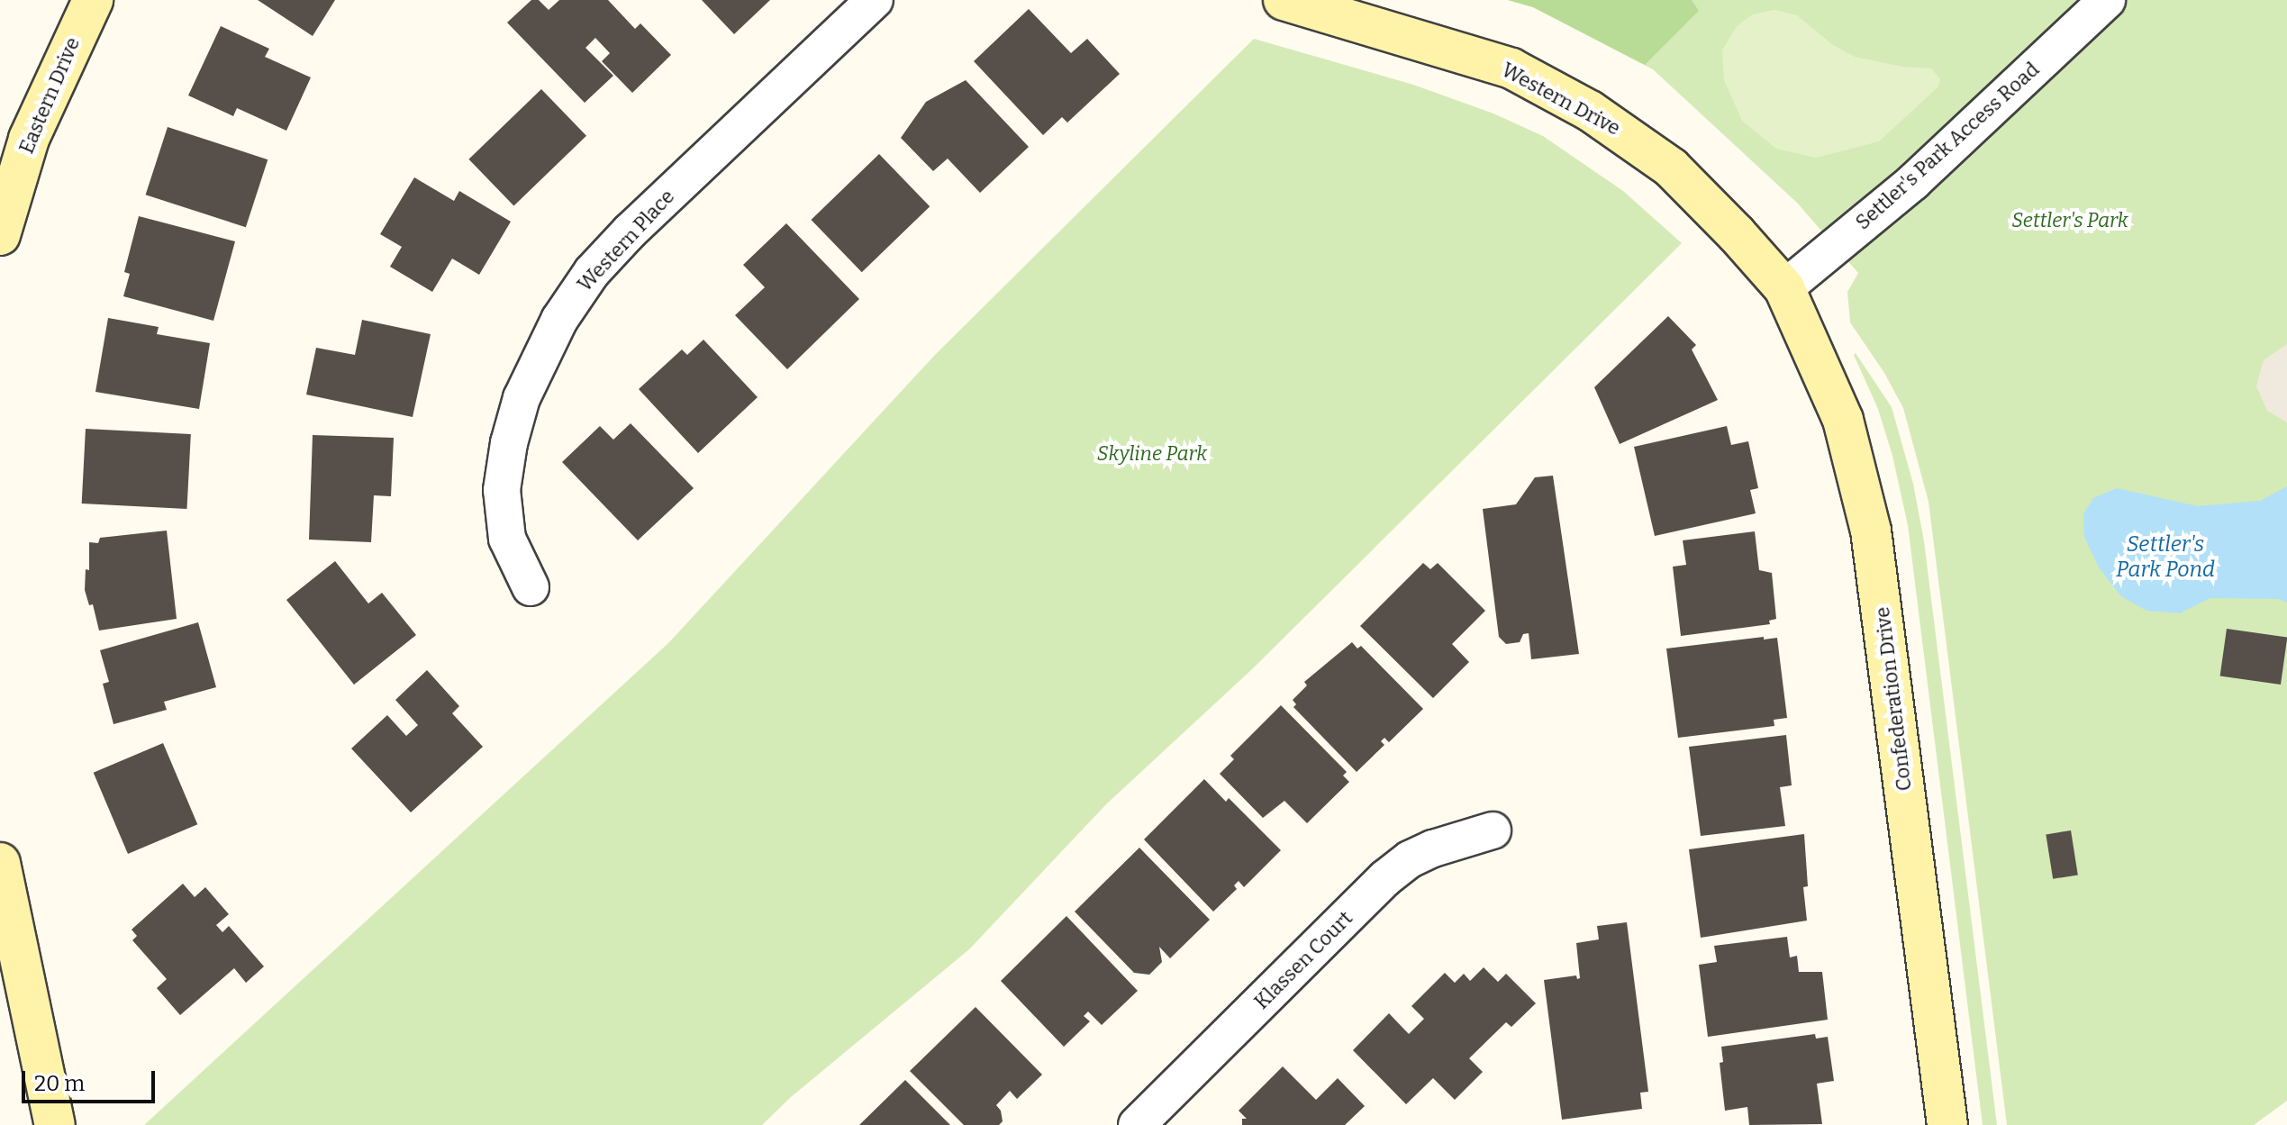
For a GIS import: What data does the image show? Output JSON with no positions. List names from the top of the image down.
{
  "streets": {
    "street": [
      "Eastern Drive",
      "Western Drive",
      "Settler's Park Access Road",
      "Western Place",
      "Confederation Drive",
      "Klassen Court"
    ]
  },
  "crossings": [
    ["Western Drive", "Settler's Park Access Road"],
    ["Western Drive", "Confederation Drive"],
    ["Settler's Park Access Road", "Confederation Drive"]
  ],
  "water": ["Settler's Park Pond"],
  "parks": ["Settler's Park", "Skyline Park"],
  "scale_bar": "20 m"
}
